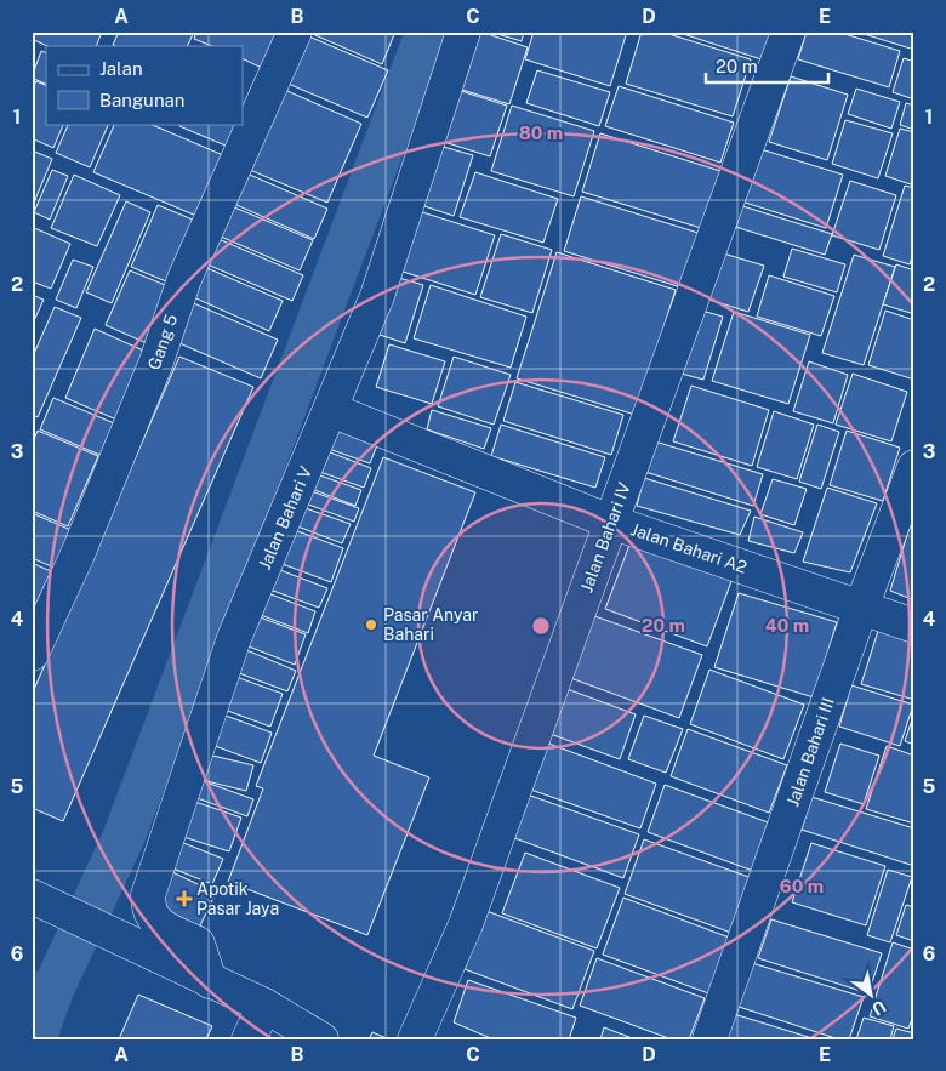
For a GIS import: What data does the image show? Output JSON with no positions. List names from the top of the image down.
{
  "streets": {
    "street": [
      "Gang 5",
      "Jalan Bahari V",
      "Jalan Bahari IV",
      "Jalan Bahari A2",
      "Jalan Bahari III"
    ]
  },
  "crossings": [
    ["Jalan Bahari V", "Jalan Bahari A2"],
    ["Jalan Bahari IV", "Jalan Bahari A2"],
    ["Jalan Bahari A2", "Jalan Bahari III"]
  ],
  "places": {
    "other": ["Pasar Anyar Bahari"],
    "health": ["Apotik Pasar Jaya"]
  },
  "legend": ["Jalan", "Bangunan"],
  "scale_bar": "20 m",
  "north": "bottom right",
  "grid": {
    "columns": [
      "A",
      "B",
      "C",
      "D",
      "E"
    ],
    "rows": [
      "1",
      "2",
      "3",
      "4",
      "5",
      "6"
    ]
  },
  "rings": [
    "80 m",
    "20 m",
    "40 m",
    "60 m"
  ]
}
